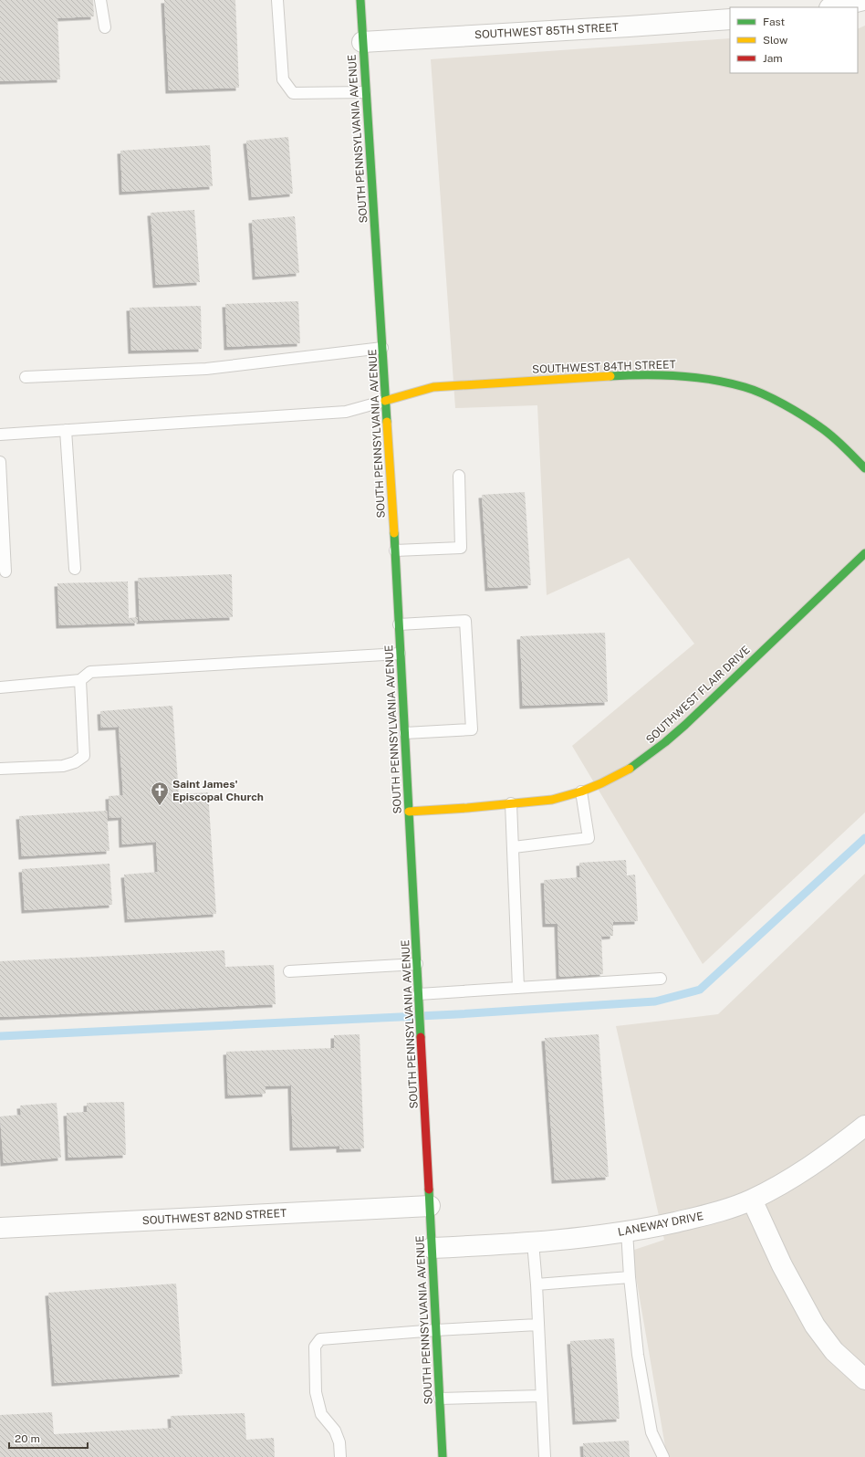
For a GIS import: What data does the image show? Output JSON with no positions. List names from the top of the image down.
{
  "streets": {
    "main road": ["SOUTH PENNSYLVANIA AVENUE", "SOUTHWEST 84TH STREET", "SOUTHWEST FLAIR DRIVE"],
    "street": ["SOUTHWEST 85TH STREET", "SOUTHWEST 82ND STREET", "LANEWAY DRIVE"]
  },
  "crossings": [
    ["SOUTHWEST 85TH STREET", "SOUTH PENNSYLVANIA AVENUE"],
    ["SOUTH PENNSYLVANIA AVENUE", "SOUTHWEST 84TH STREET"],
    ["SOUTH PENNSYLVANIA AVENUE", "SOUTHWEST FLAIR DRIVE"],
    ["SOUTH PENNSYLVANIA AVENUE", "SOUTHWEST 82ND STREET"],
    ["SOUTH PENNSYLVANIA AVENUE", "LANEWAY DRIVE"]
  ],
  "places": {
    "church": ["Saint James' Episcopal Church"]
  },
  "legend": ["Fast", "Slow", "Jam"],
  "scale_bar": "20 m"
}
